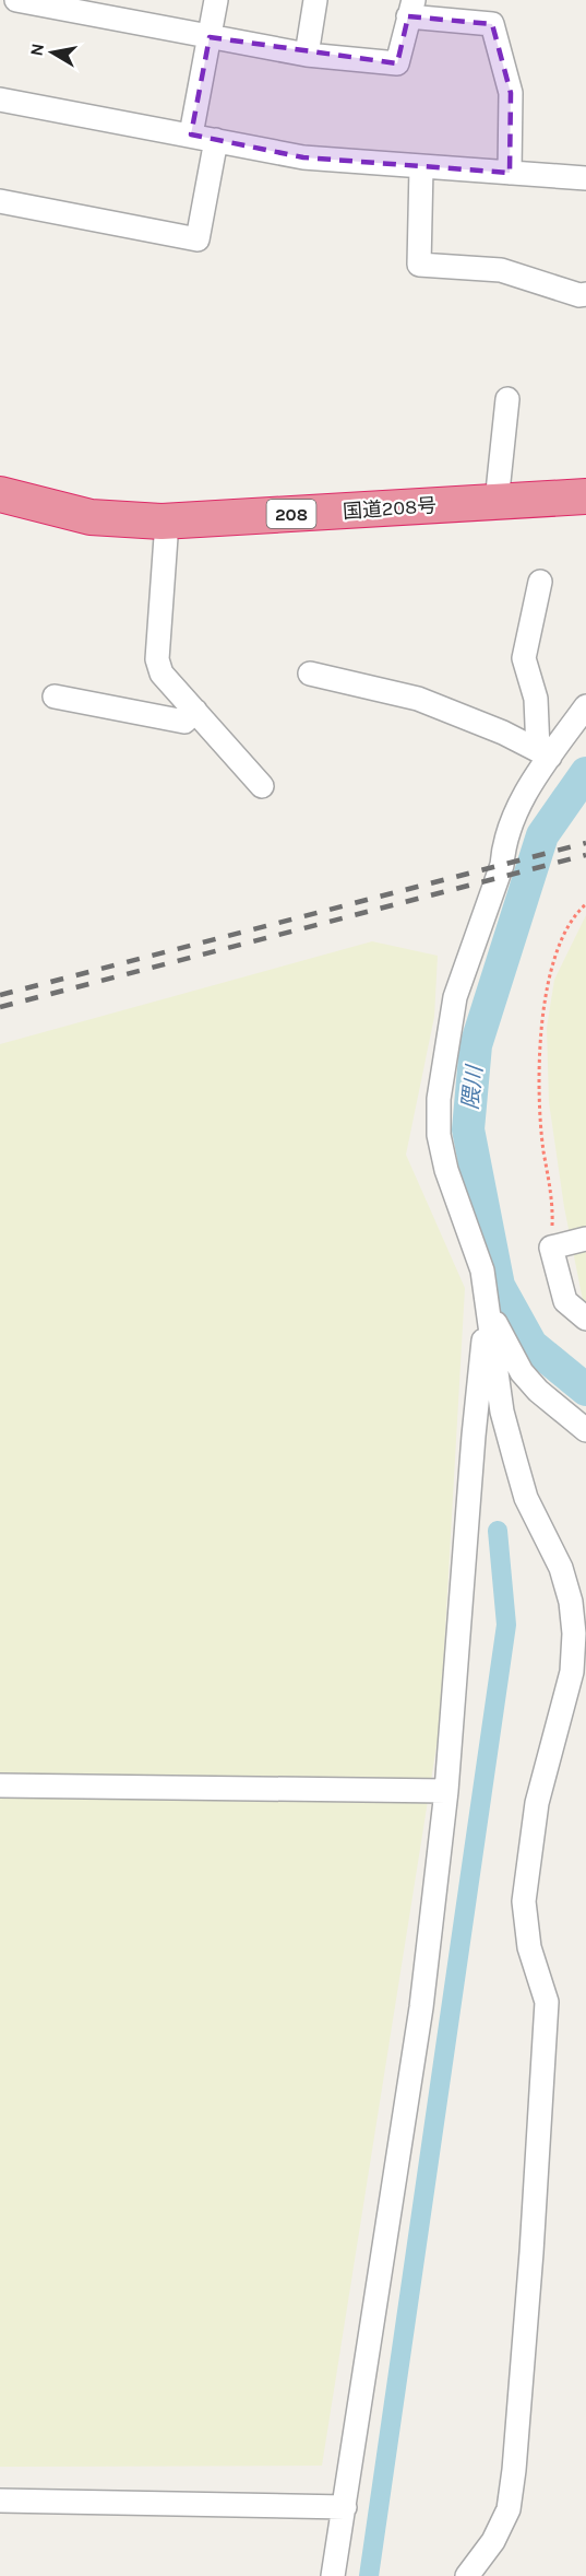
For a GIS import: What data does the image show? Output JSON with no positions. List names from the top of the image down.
{
  "streets": {
    "highway": ["国道208号", "208"]
  },
  "water": ["隈川"],
  "north": "left"
}
